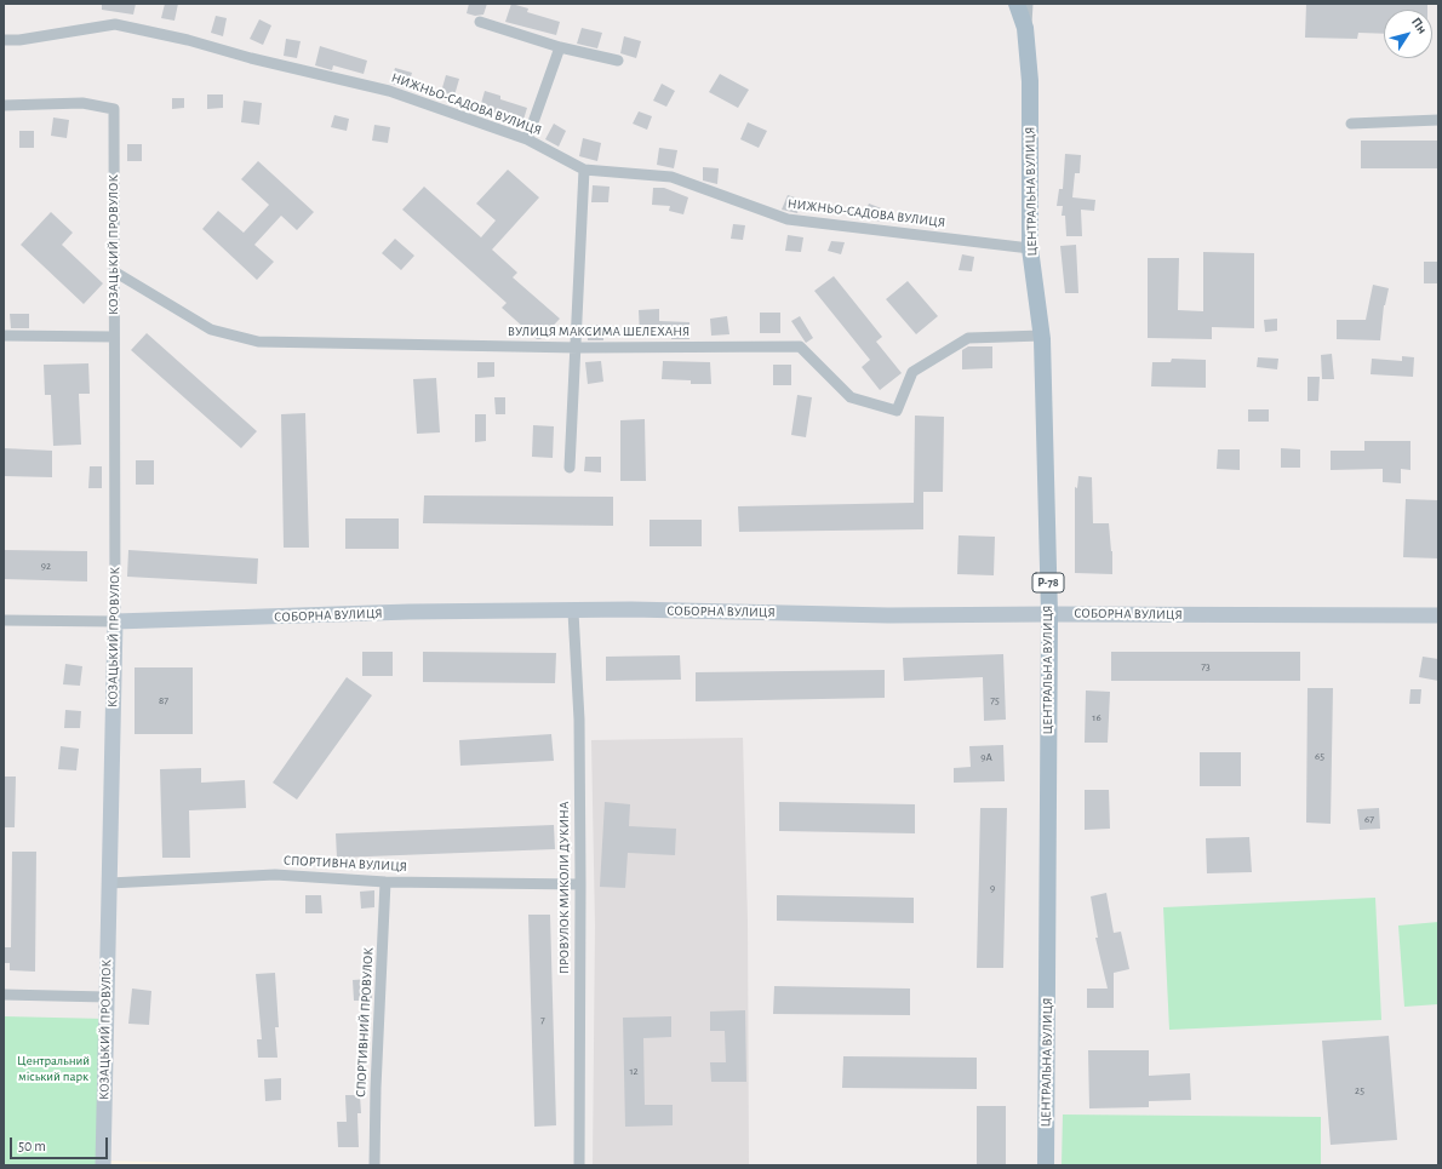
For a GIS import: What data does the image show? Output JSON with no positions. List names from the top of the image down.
{
  "streets": {
    "main road": ["ЦЕНТРАЛЬНА ВУЛИЦЯ", "Р-78"],
    "street": [
      "НИЖНЬО-САДОВА ВУЛИЦЯ",
      "КОЗАЦЬКИЙ ПРОВУЛОК",
      "ВУЛИЦЯ МАКСИМА ШЕЛЕХАНЯ",
      "СОБОРНА ВУЛИЦЯ",
      "СПОРТИВНА ВУЛИЦЯ",
      "ПРОВУЛОК МИКОЛИ ДУКИНА",
      "СПОРТИВНИЙ ПРОВУЛОК"
    ]
  },
  "crossings": [
    ["НИЖНЬО-САДОВА ВУЛИЦЯ", "ЦЕНТРАЛЬНА ВУЛИЦЯ"],
    ["ЦЕНТРАЛЬНА ВУЛИЦЯ", "ВУЛИЦЯ МАКСИМА ШЕЛЕХАНЯ"],
    ["ЦЕНТРАЛЬНА ВУЛИЦЯ", "СОБОРНА ВУЛИЦЯ"],
    ["КОЗАЦЬКИЙ ПРОВУЛОК", "ВУЛИЦЯ МАКСИМА ШЕЛЕХАНЯ"],
    ["КОЗАЦЬКИЙ ПРОВУЛОК", "СОБОРНА ВУЛИЦЯ"],
    ["КОЗАЦЬКИЙ ПРОВУЛОК", "СПОРТИВНА ВУЛИЦЯ"],
    ["СОБОРНА ВУЛИЦЯ", "ПРОВУЛОК МИКОЛИ ДУКИНА"],
    ["СПОРТИВНА ВУЛИЦЯ", "ПРОВУЛОК МИКОЛИ ДУКИНА"],
    ["СПОРТИВНА ВУЛИЦЯ", "СПОРТИВНИЙ ПРОВУЛОК"]
  ],
  "parks": ["Центральний міський парк"],
  "house_numbers": [
    "92",
    "73",
    "87",
    "75",
    "16",
    "65",
    "9А",
    "67",
    "9",
    "7",
    "12",
    "25"
  ],
  "scale_bar": "50 m",
  "north": "top right"
}
